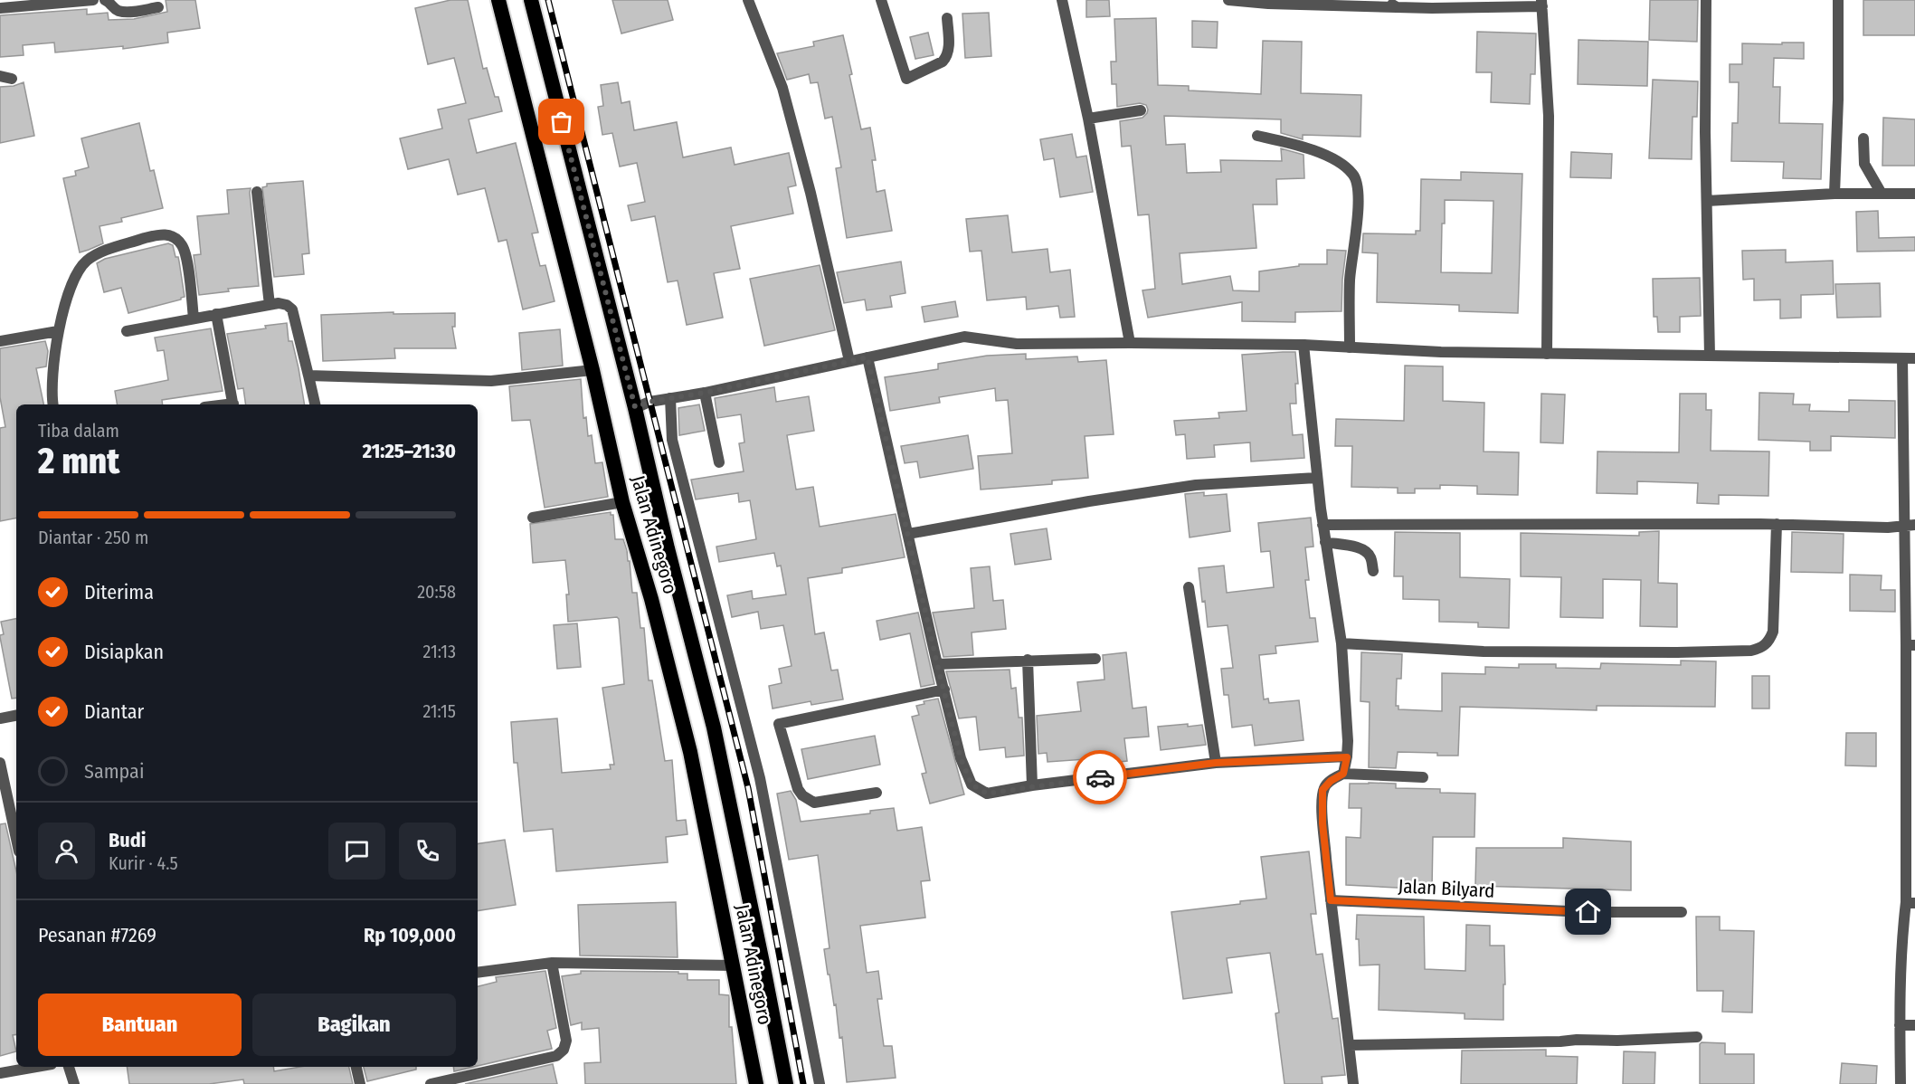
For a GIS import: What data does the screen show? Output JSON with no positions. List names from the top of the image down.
{
  "streets": {
    "highway": ["Jalan Adinegoro"],
    "street": ["Jalan Bilyard"]
  },
  "page": {
    "heading": ["2 mnt", "Tiba dalam", "21:25–21:30"],
    "panel": [
      "Budi",
      "Kurir · 4.5",
      "Pesanan #7269",
      "Rp 109,000"
    ],
    "bar": "Diantar · 250 m",
    "list": [
      ["Diterima", "20:58"],
      ["Disiapkan", "21:13"],
      ["Diantar", "21:15"],
      "Sampai"
    ],
    "buttons": ["Bantuan", "Bagikan"]
  }
}
